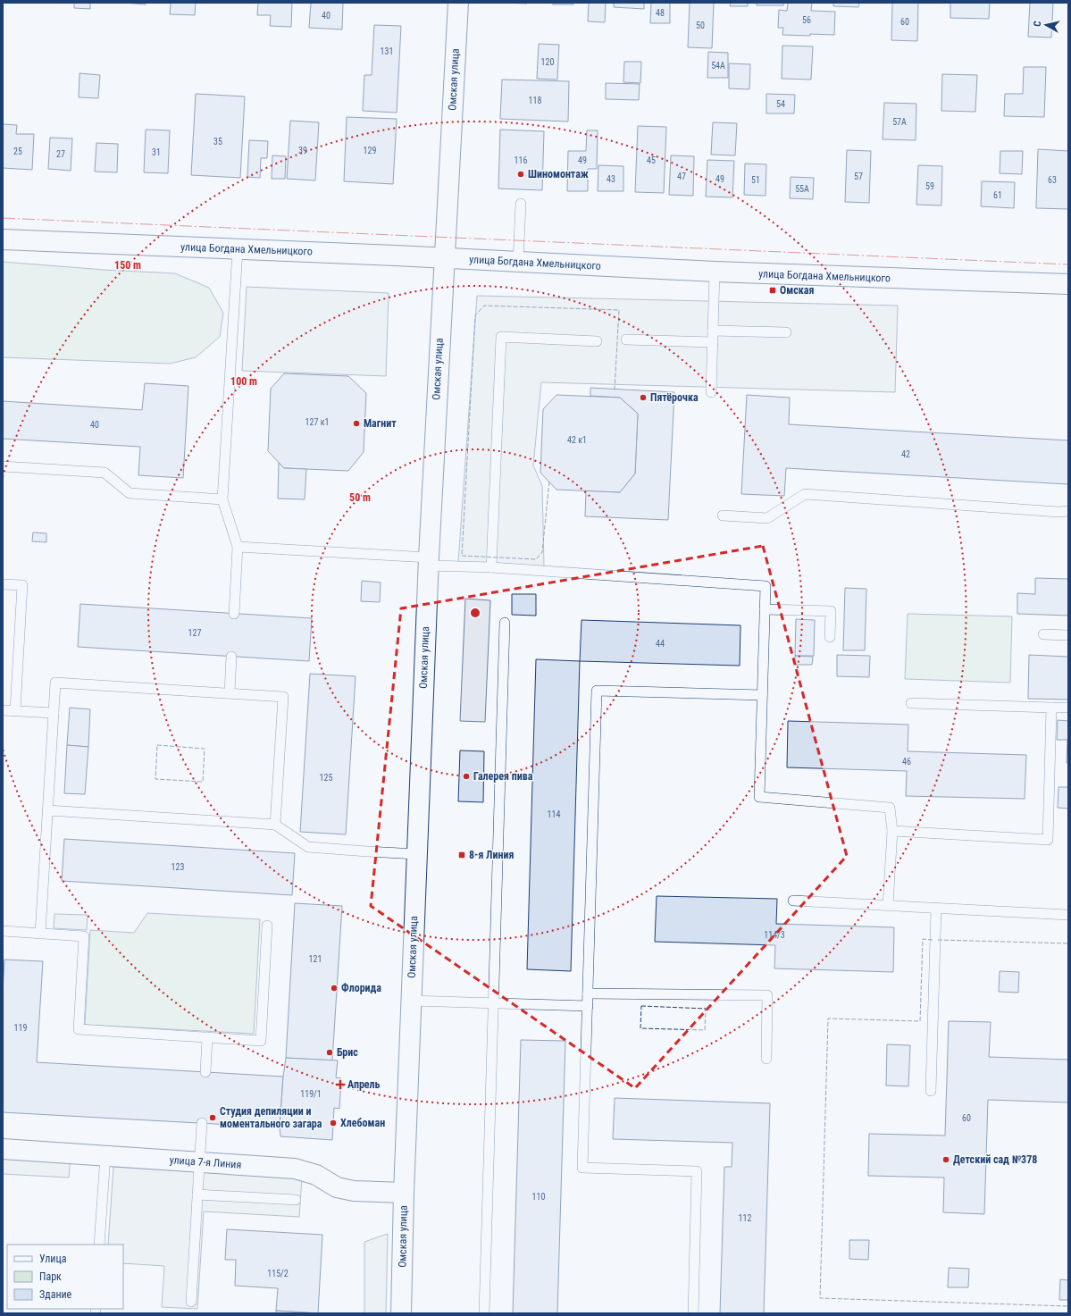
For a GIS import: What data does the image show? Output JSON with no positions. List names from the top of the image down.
{
  "streets": {
    "main road": ["Омская улица", "улица Богдана Хмельницкого", "улица 7-я Линия"]
  },
  "crossings": [
    ["Омская улица", "улица Богдана Хмельницкого"],
    ["Омская улица", "улица 7-я Линия"]
  ],
  "places": {
    "other": [
      "Шиномонтаж",
      "Пятёрочка",
      "Магнит",
      "Галерея пива",
      "Флорида",
      "Брис",
      "Студия депиляции и моментального загара",
      "Хлебоман",
      "Детский сад №378"
    ],
    "transit": ["Омская", "8-я Линия"],
    "health": ["Апрель"]
  },
  "house_numbers": [
    "48",
    "40",
    "56",
    "60",
    "50",
    "131",
    "120",
    "54А",
    "118",
    "54",
    "57А",
    "35",
    "39",
    "129",
    "25",
    "31",
    "27",
    "116",
    "49",
    "45",
    "47",
    "57",
    "43",
    "49",
    "51",
    "63",
    "59",
    "55А",
    "61",
    "127 к1",
    "40",
    "42 к1",
    "42",
    "127",
    "44",
    "46",
    "125",
    "114",
    "123",
    "114/3",
    "121",
    "119",
    "119/1",
    "60",
    "110",
    "112",
    "115/2"
  ],
  "legend": ["Улица", "Парк", "Здание"],
  "north": "left",
  "rings": ["150 m", "100 m", "50 m"]
}
